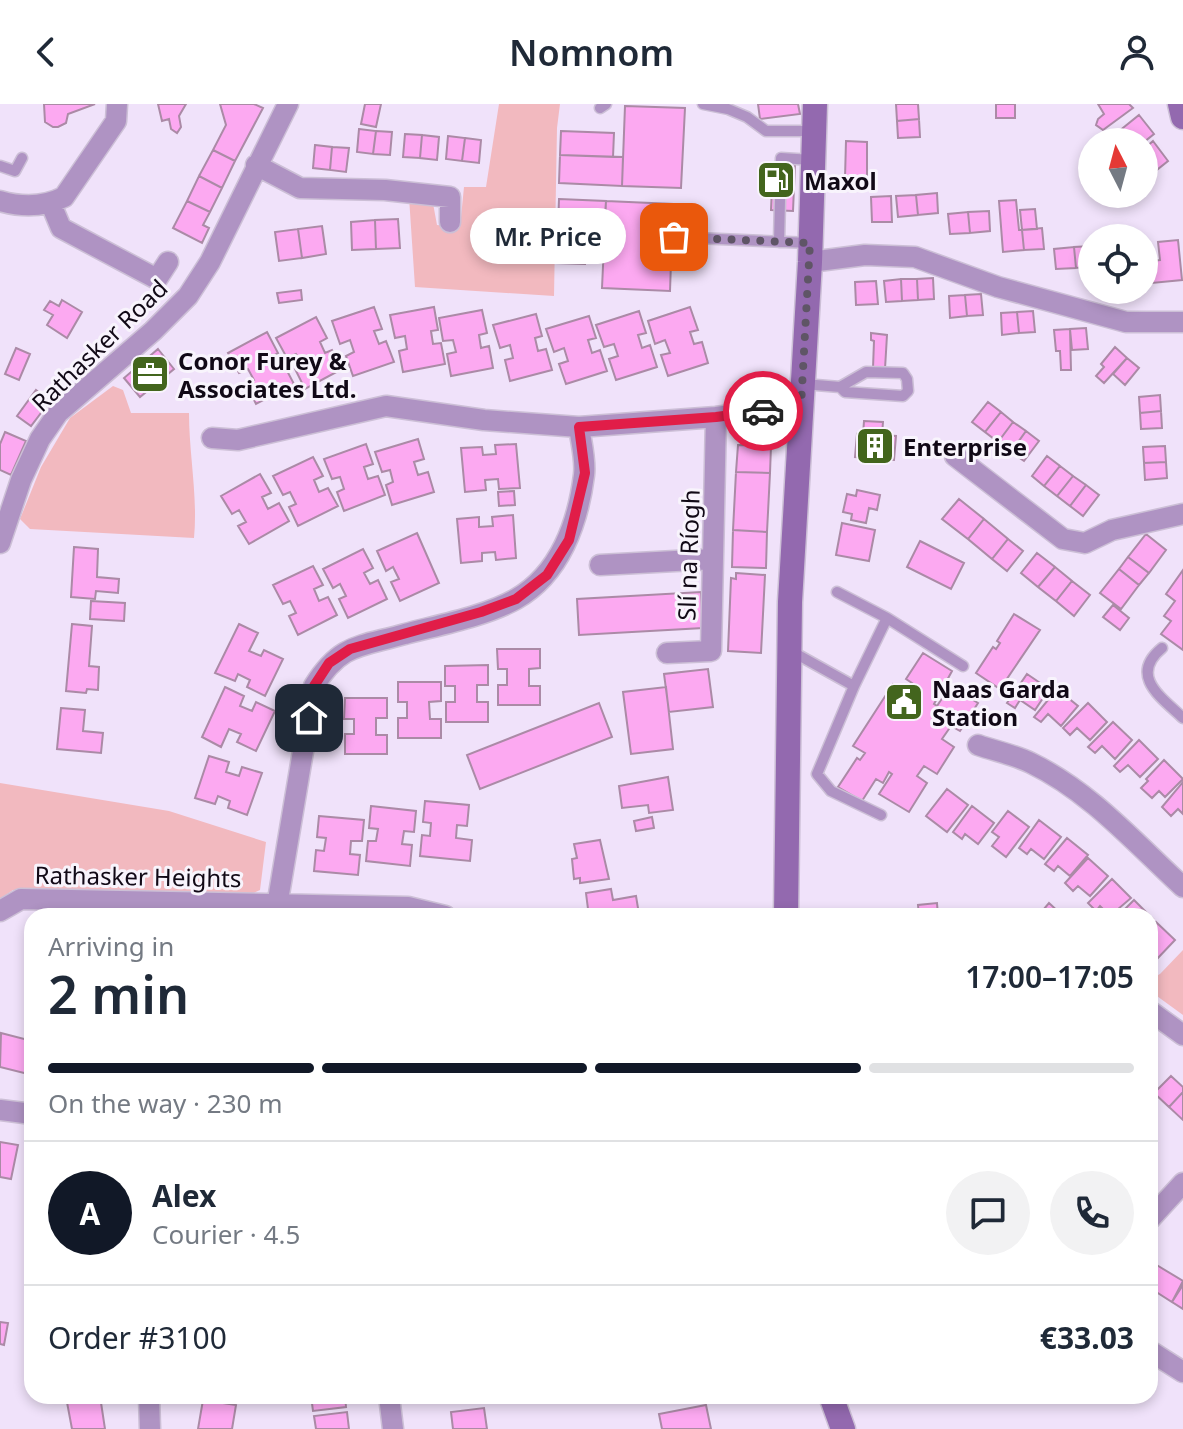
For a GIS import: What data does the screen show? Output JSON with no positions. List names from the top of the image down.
{
  "streets": {
    "street": ["Rathasker Road", "Slí na Ríogh", "Rathasker Heights"]
  },
  "places": {
    "fuel station": ["Maxol"],
    "other": ["Mr. Price"],
    "office": ["Conor Furey & Associates Ltd."],
    "building": ["Enterprise"],
    "public building": ["Naas Garda Station"]
  },
  "north": "top",
  "page": {
    "header": "Nomnom",
    "bubble": "Mr. Price",
    "heading": ["2 min", "Arriving in", "17:00–17:05"],
    "panel": [
      "Alex",
      "Courier · 4.5",
      "Order #3100",
      "€33.03"
    ],
    "bar": "On the way · 230 m",
    "round": "A"
  }
}
